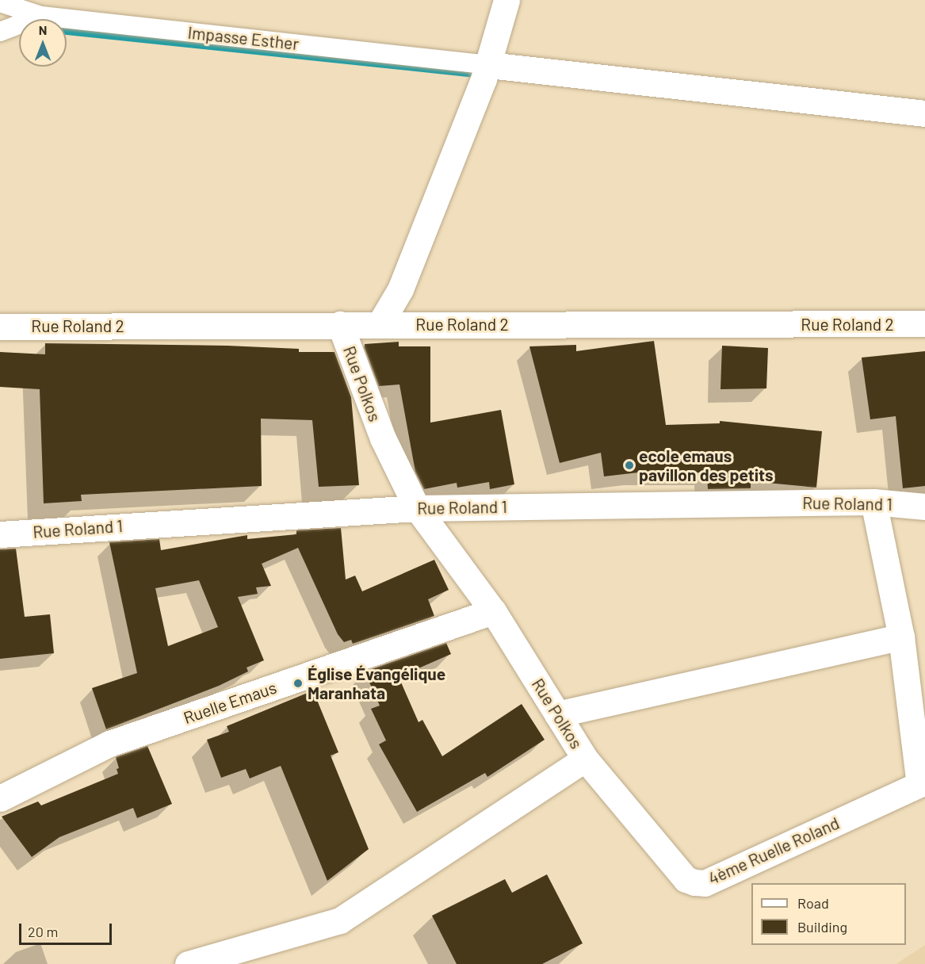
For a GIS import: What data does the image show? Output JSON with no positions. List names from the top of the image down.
{
  "streets": {
    "street": [
      "Rue Roland 2",
      "Rue Polkos",
      "Rue Roland 1",
      "Ruelle Emaus",
      "4ème Ruelle Roland"
    ],
    "lane": ["Impasse Esther"]
  },
  "crossings": [
    ["Rue Roland 2", "Rue Polkos"],
    ["Rue Polkos", "Rue Roland 1"],
    ["Rue Polkos", "Ruelle Emaus"],
    ["Rue Polkos", "4ème Ruelle Roland"]
  ],
  "places": ["ecole emaus pavillon des petits", "Église Évangélique Maranhata"],
  "legend": ["Road", "Building"],
  "scale_bar": "20 m",
  "north": "top"
}
